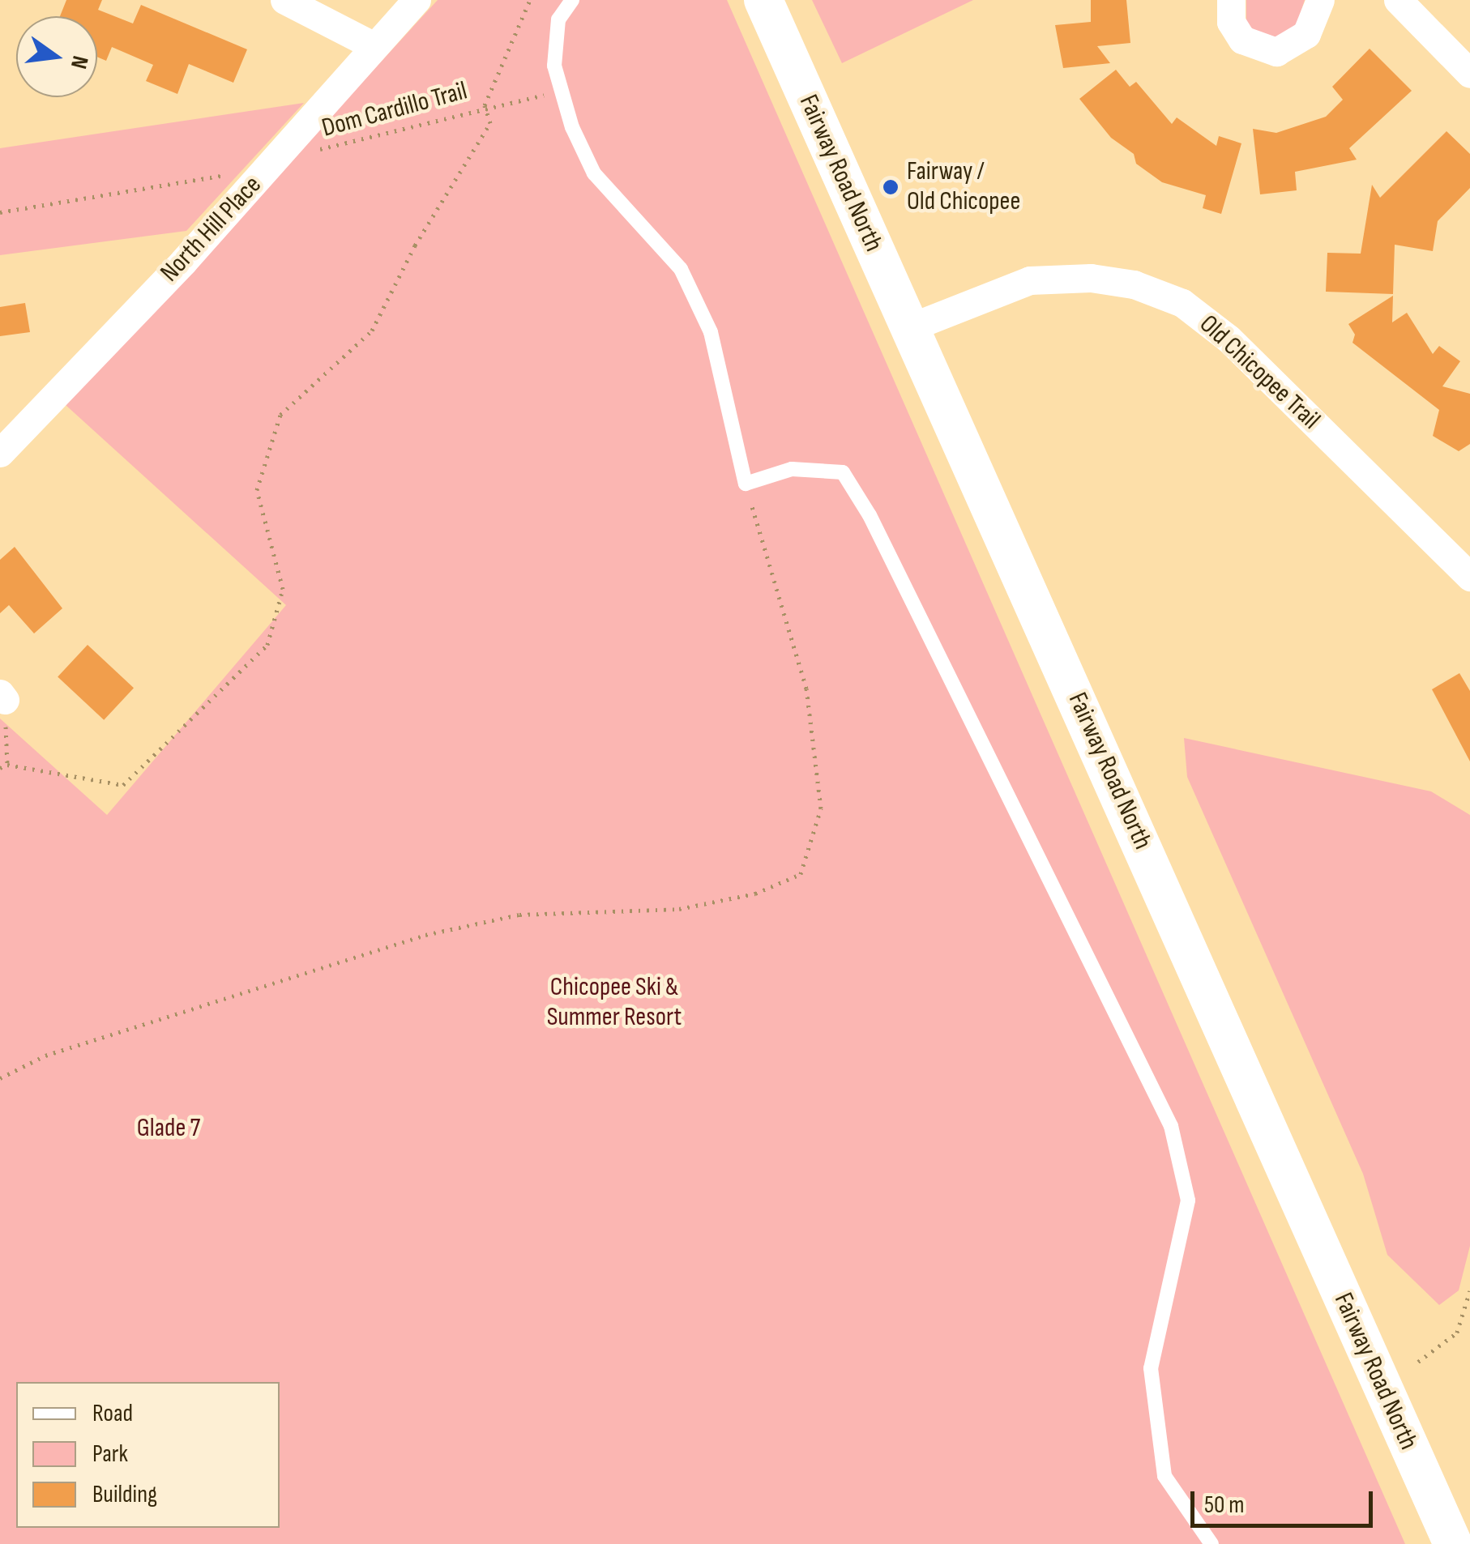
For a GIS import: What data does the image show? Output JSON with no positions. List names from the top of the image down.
{
  "streets": {
    "main road": ["Fairway Road North"],
    "street": ["North Hill Place", "Old Chicopee Trail"],
    "path": ["Dom Cardillo Trail"]
  },
  "crossings": [
    ["Fairway Road North", "Old Chicopee Trail"]
  ],
  "parks": ["Chicopee Ski & Summer Resort", "Glade 7"],
  "places": ["Fairway / Old Chicopee"],
  "legend": ["Road", "Park", "Building"],
  "scale_bar": "50 m",
  "north": "right"
}
